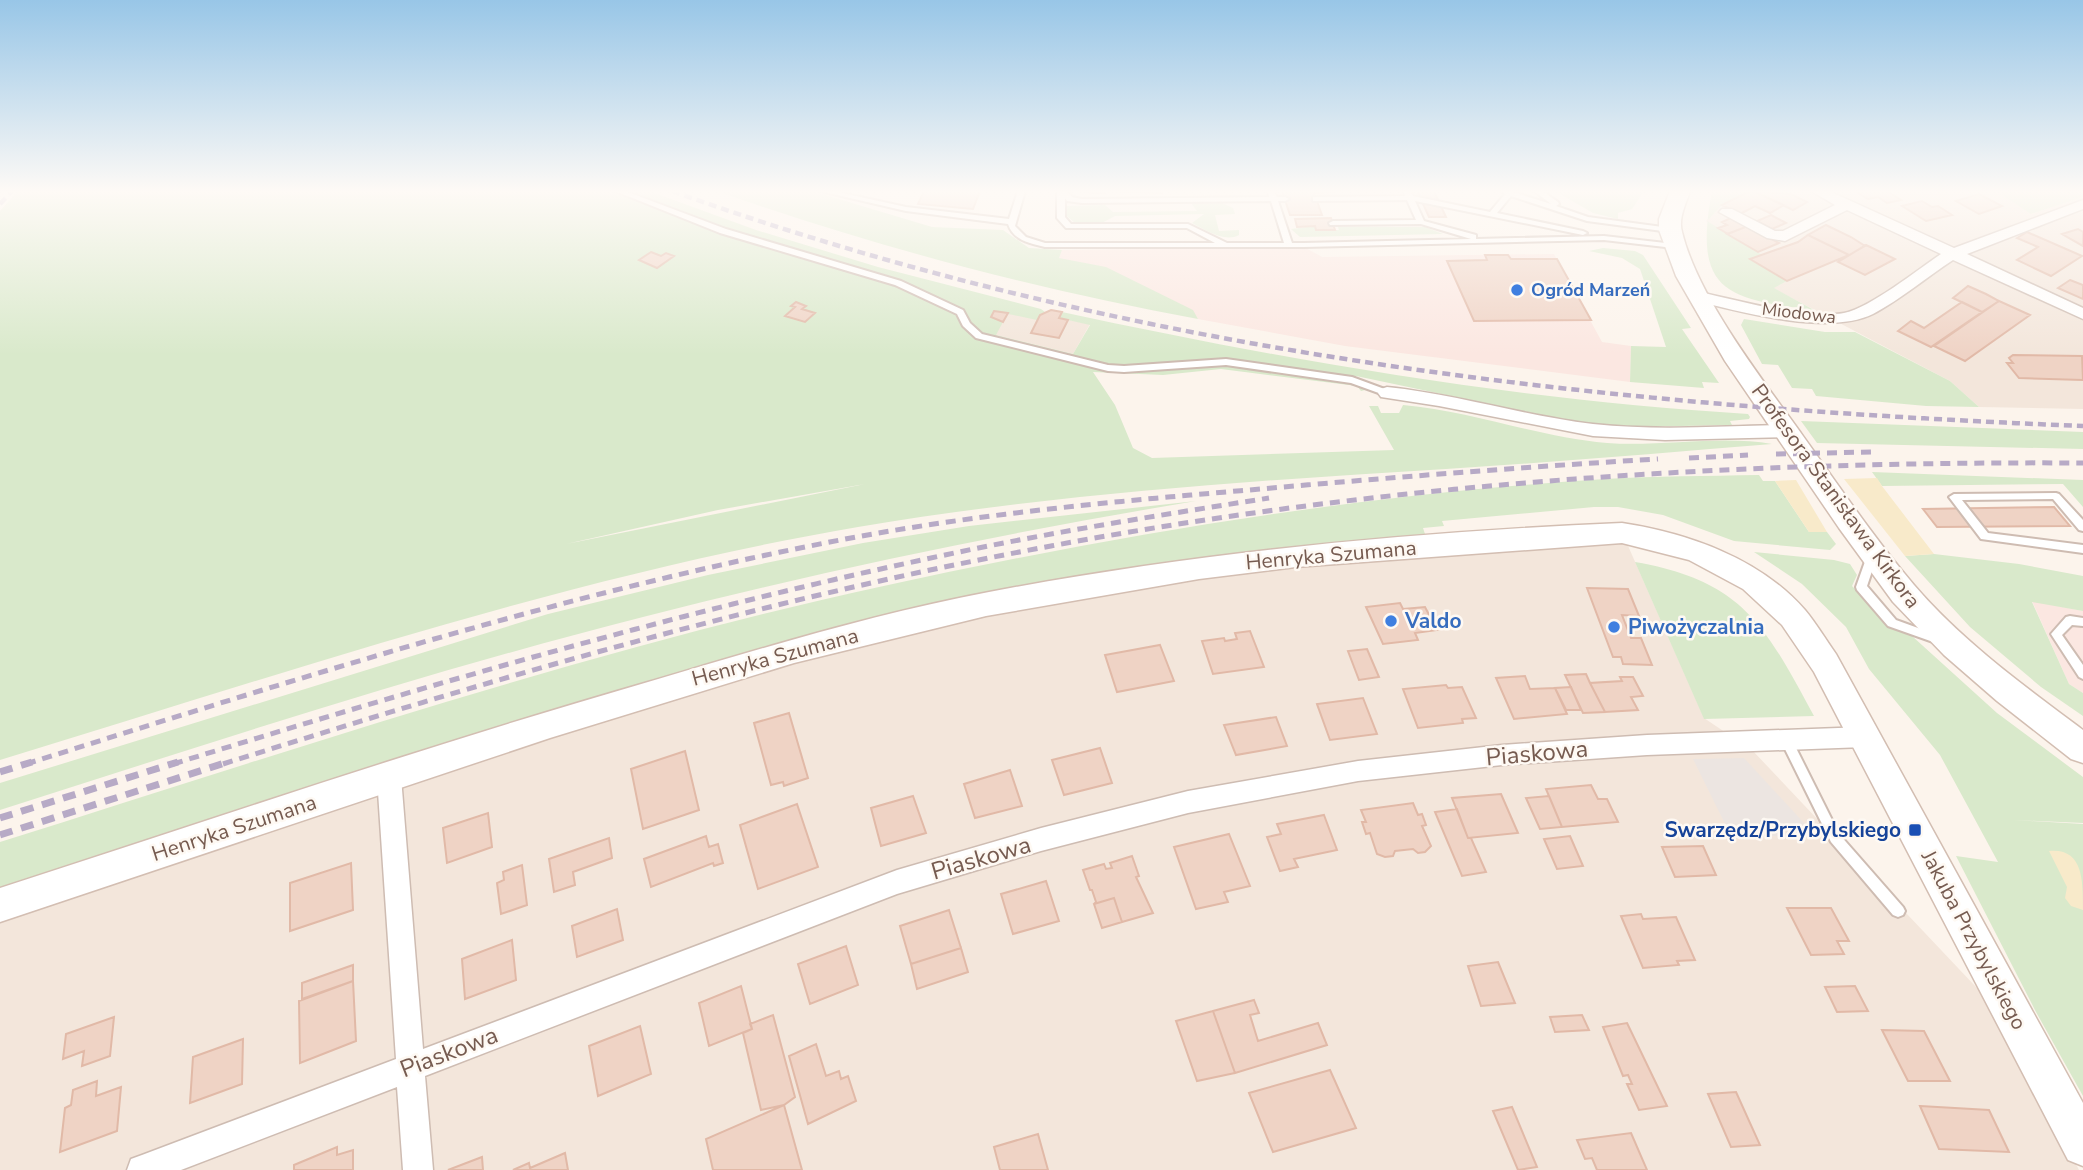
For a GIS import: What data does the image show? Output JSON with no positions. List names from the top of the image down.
{
  "streets": {
    "street": [
      "Miodowa",
      "Profesora Stanisława Kirkora",
      "Henryka Szumana",
      "Piaskowa",
      "Jakuba Przybylskiego"
    ]
  },
  "crossings": [
    ["Miodowa", "Profesora Stanisława Kirkora"],
    ["Henryka Szumana", "Jakuba Przybylskiego"],
    ["Piaskowa", "Jakuba Przybylskiego"]
  ],
  "places": {
    "other": ["Ogród Marzeń", "Valdo", "Piwożyczalnia"],
    "transit": ["Swarzędz/Przybylskiego"]
  }
}
